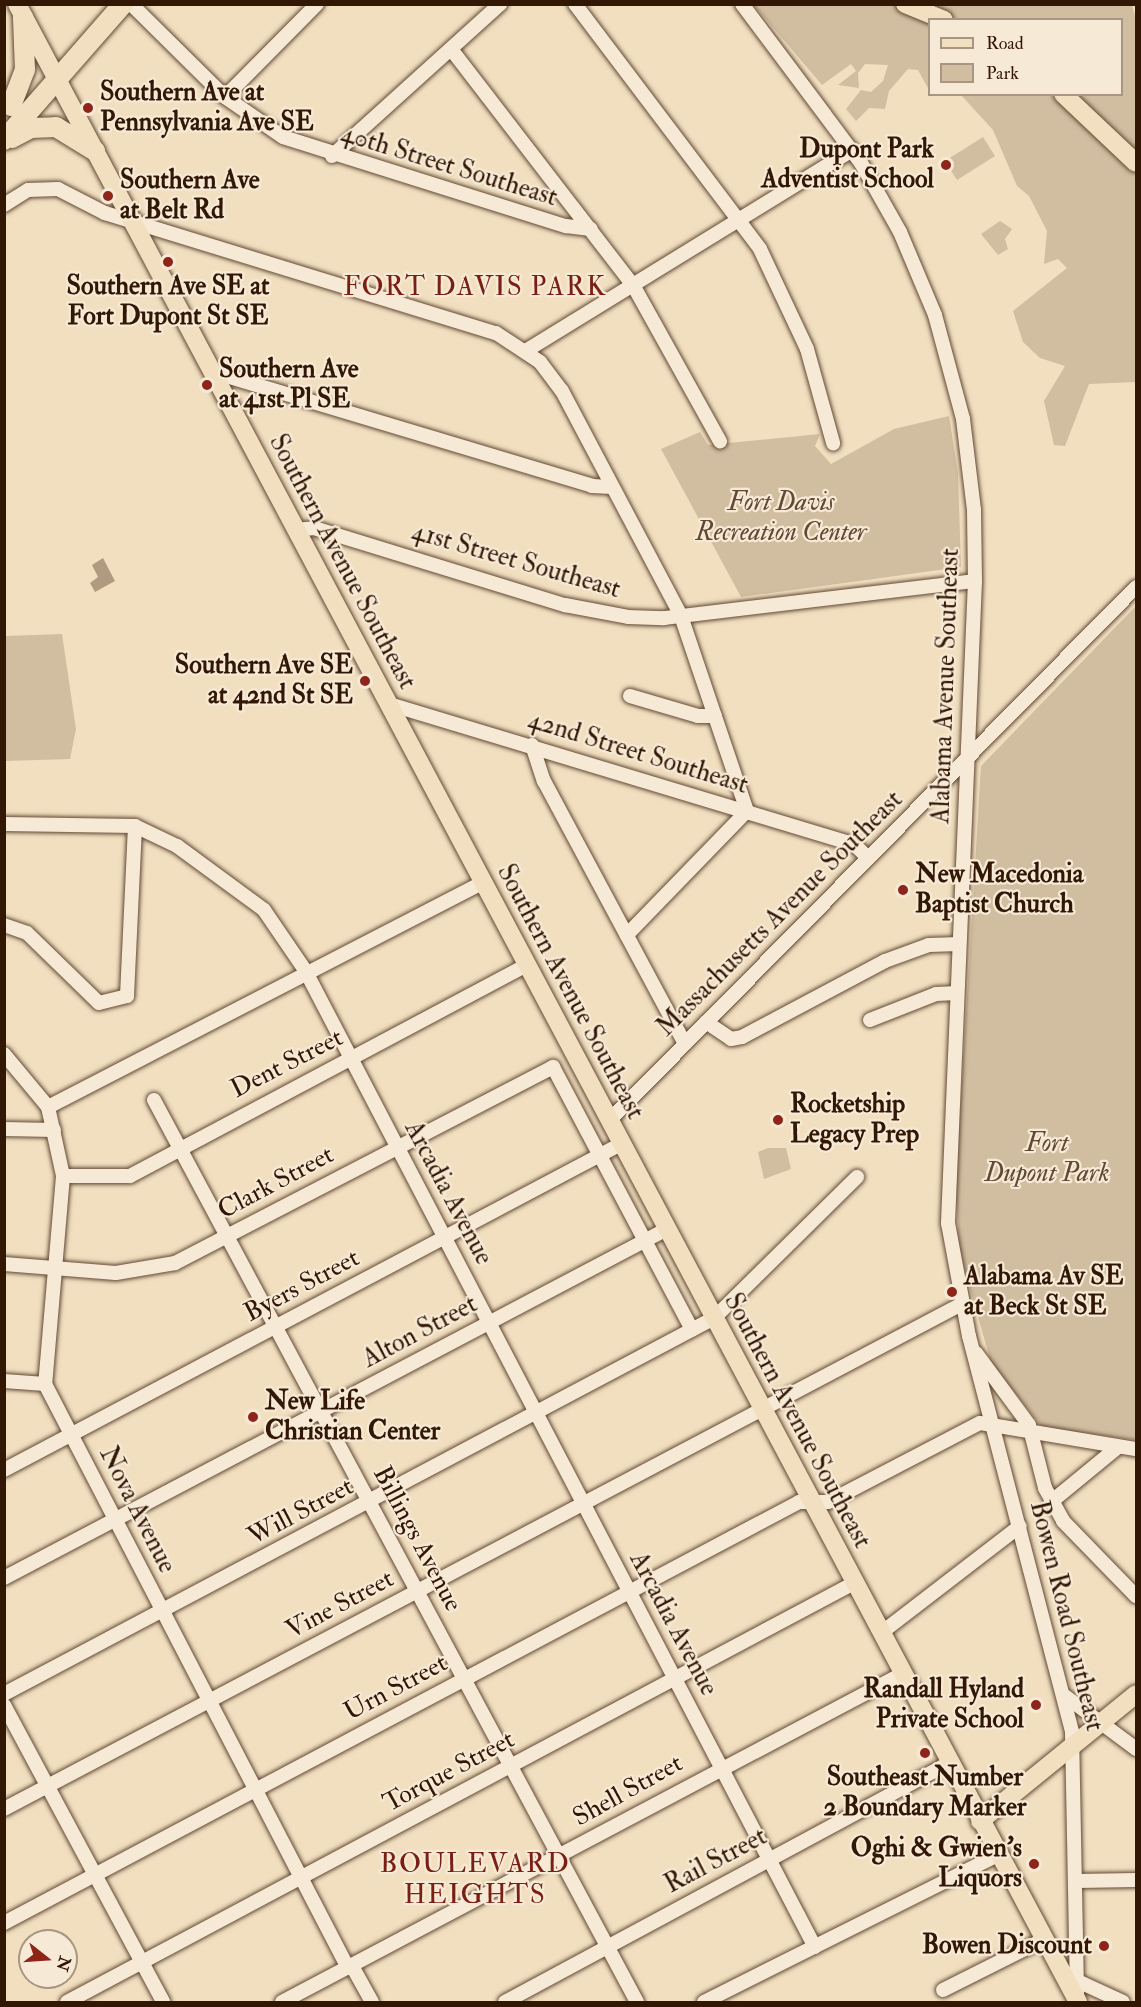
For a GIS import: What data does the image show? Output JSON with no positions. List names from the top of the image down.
{
  "streets": {
    "main road": ["Southern Avenue Southeast"],
    "street": [
      "40th Street Southeast",
      "41st Street Southeast",
      "Alabama Avenue Southeast",
      "42nd Street Southeast",
      "Massachusetts Avenue Southeast",
      "Dent Street",
      "Clark Street",
      "Arcadia Avenue",
      "Byers Street",
      "Alton Street",
      "Nova Avenue",
      "Will Street",
      "Billings Avenue",
      "Vine Street",
      "Bowen Road Southeast",
      "Urn Street",
      "Torque Street",
      "Shell Street",
      "Rail Street"
    ]
  },
  "crossings": [
    ["41st Street Southeast", "Southern Avenue Southeast"],
    ["41st Street Southeast", "Alabama Avenue Southeast"],
    ["Southern Avenue Southeast", "42nd Street Southeast"],
    ["Southern Avenue Southeast", "Massachusetts Avenue Southeast"],
    ["Southern Avenue Southeast", "Dent Street"],
    ["Southern Avenue Southeast", "Byers Street"],
    ["Southern Avenue Southeast", "Alton Street"],
    ["Southern Avenue Southeast", "Will Street"],
    ["Southern Avenue Southeast", "Vine Street"],
    ["Southern Avenue Southeast", "Bowen Road Southeast"],
    ["Southern Avenue Southeast", "Urn Street"],
    ["Southern Avenue Southeast", "Torque Street"],
    ["Southern Avenue Southeast", "Shell Street"],
    ["Southern Avenue Southeast", "Rail Street"],
    ["Alabama Avenue Southeast", "Massachusetts Avenue Southeast"],
    ["Alabama Avenue Southeast", "Vine Street"],
    ["Alabama Avenue Southeast", "Bowen Road Southeast"],
    ["Alabama Avenue Southeast", "Urn Street"],
    ["42nd Street Southeast", "Massachusetts Avenue Southeast"],
    ["Dent Street", "Arcadia Avenue"],
    ["Dent Street", "Billings Avenue"],
    ["Clark Street", "Arcadia Avenue"],
    ["Clark Street", "Byers Street"],
    ["Clark Street", "Billings Avenue"],
    ["Arcadia Avenue", "Byers Street"],
    ["Arcadia Avenue", "Alton Street"],
    ["Arcadia Avenue", "Will Street"],
    ["Arcadia Avenue", "Vine Street"],
    ["Arcadia Avenue", "Urn Street"],
    ["Arcadia Avenue", "Torque Street"],
    ["Arcadia Avenue", "Shell Street"],
    ["Arcadia Avenue", "Rail Street"],
    ["Byers Street", "Nova Avenue"],
    ["Byers Street", "Billings Avenue"],
    ["Alton Street", "Nova Avenue"],
    ["Alton Street", "Billings Avenue"],
    ["Nova Avenue", "Will Street"],
    ["Nova Avenue", "Vine Street"],
    ["Nova Avenue", "Urn Street"],
    ["Nova Avenue", "Torque Street"],
    ["Nova Avenue", "Shell Street"],
    ["Will Street", "Billings Avenue"],
    ["Billings Avenue", "Vine Street"],
    ["Billings Avenue", "Urn Street"],
    ["Billings Avenue", "Torque Street"],
    ["Billings Avenue", "Shell Street"],
    ["Billings Avenue", "Rail Street"],
    ["Bowen Road Southeast", "Urn Street"]
  ],
  "districts": ["FORT DAVIS PARK", "BOULEVARD HEIGHTS"],
  "parks": ["Fort Davis Recreation Center", "Fort Dupont Park"],
  "places": [
    "Southern Ave at Pennsylvania Ave SE",
    "Dupont Park Adventist School",
    "Southern Ave at Belt Rd",
    "Southern Ave SE at Fort Dupont St SE",
    "Southern Ave at 41st Pl SE",
    "Southern Ave SE at 42nd St SE",
    "New Macedonia Baptist Church",
    "Rocketship Legacy Prep",
    "Alabama Av SE at Beck St SE",
    "New Life Christian Center",
    "Randall Hyland Private School",
    "Southeast Number 2 Boundary Marker",
    "Oghi & Gwien's Liquors",
    "Bowen Discount"
  ],
  "legend": ["Road", "Park"],
  "north": "right"
}
